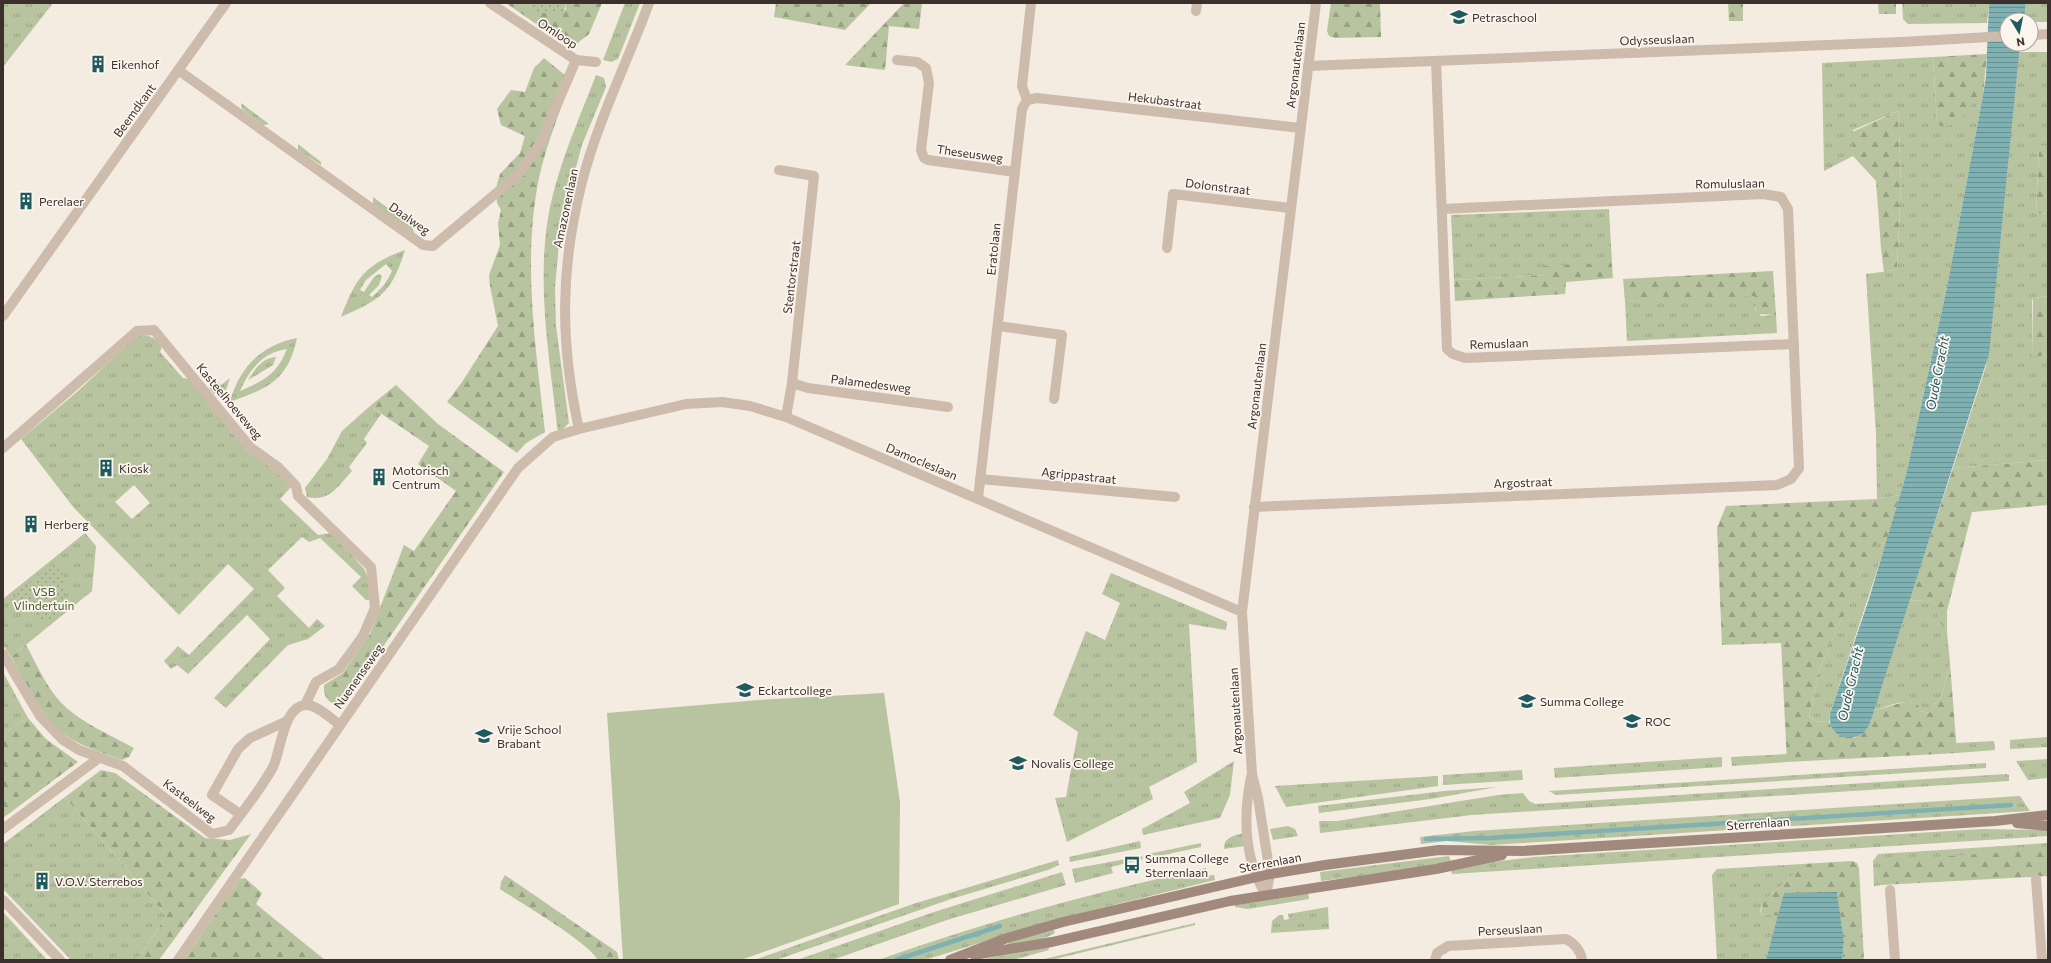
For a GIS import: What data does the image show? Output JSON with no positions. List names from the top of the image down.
{
  "streets": {
    "main road": ["Sterrenlaan"],
    "street": [
      "Omloop",
      "Odysseuslaan",
      "Argonautenlaan",
      "Hekubastraat",
      "Beemdkant",
      "Theseusweg",
      "Romuluslaan",
      "Dolonstraat",
      "Amazonenlaan",
      "Daalweg",
      "Eratolaan",
      "Stentorstraat",
      "Remuslaan",
      "Palamedesweg",
      "Kasteelhoeveweg",
      "Damocleslaan",
      "Agrippastraat",
      "Argostraat",
      "Nuenenseweg",
      "Kasteelweg",
      "Perseuslaan"
    ]
  },
  "crossings": [
    ["Omloop", "Daalweg"],
    ["Odysseuslaan", "Argonautenlaan"],
    ["Odysseuslaan", "Remuslaan"],
    ["Argonautenlaan", "Hekubastraat"],
    ["Argonautenlaan", "Dolonstraat"],
    ["Argonautenlaan", "Damocleslaan"],
    ["Argonautenlaan", "Argostraat"],
    ["Argonautenlaan", "Sterrenlaan"],
    ["Hekubastraat", "Eratolaan"],
    ["Beemdkant", "Daalweg"],
    ["Theseusweg", "Eratolaan"],
    ["Romuluslaan", "Remuslaan"],
    ["Romuluslaan", "Argostraat"],
    ["Amazonenlaan", "Damocleslaan"],
    ["Amazonenlaan", "Nuenenseweg"],
    ["Eratolaan", "Damocleslaan"],
    ["Eratolaan", "Agrippastraat"],
    ["Stentorstraat", "Palamedesweg"],
    ["Stentorstraat", "Damocleslaan"],
    ["Kasteelhoeveweg", "Kasteelweg"],
    ["Damocleslaan", "Nuenenseweg"]
  ],
  "water": ["Oude Gracht"],
  "parks": ["VSB Vlindertuin"],
  "places": {
    "school or university": [
      "Petraschool",
      "Eckartcollege",
      "Summa College",
      "ROC",
      "Vrije School Brabant",
      "Novalis College"
    ],
    "building": [
      "Eikenhof",
      "Perelaer",
      "Kiosk",
      "Motorisch Centrum",
      "Herberg",
      "V.O.V. Sterrebos"
    ],
    "bus stop": ["Summa College Sterrenlaan"]
  },
  "north": "bottom"
}
